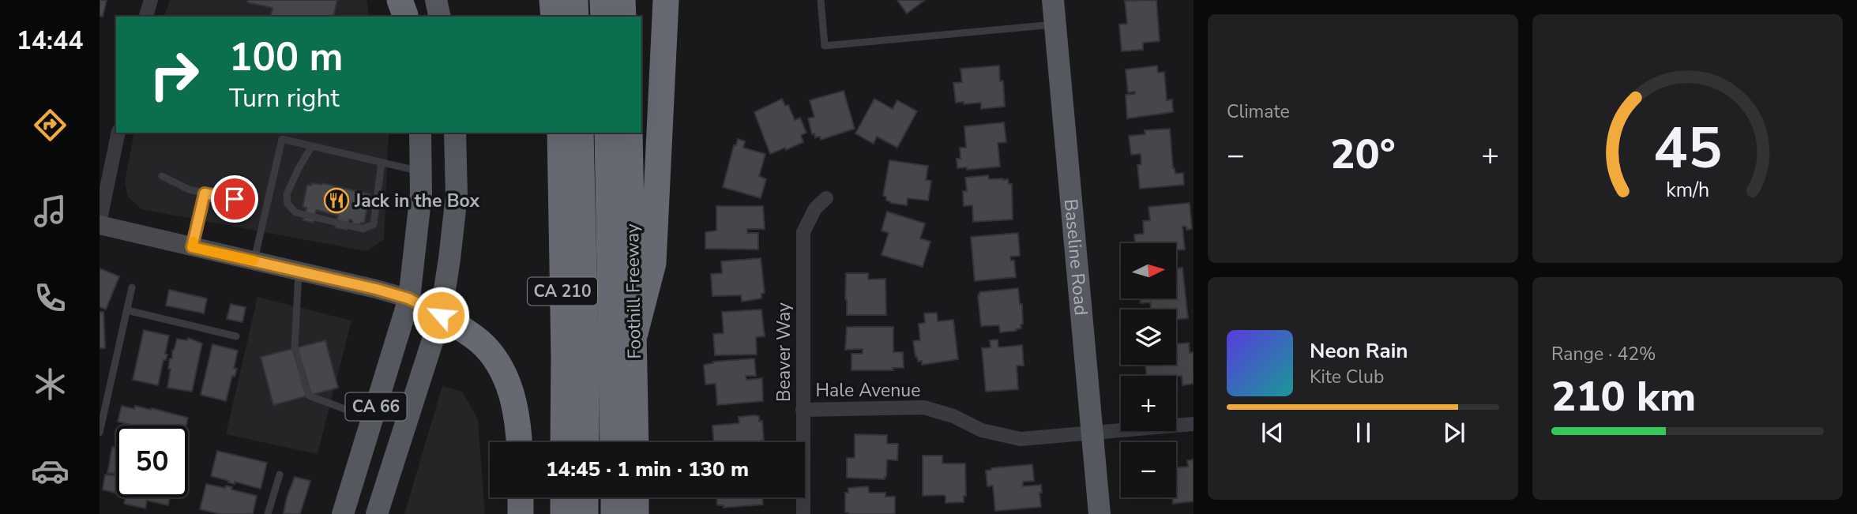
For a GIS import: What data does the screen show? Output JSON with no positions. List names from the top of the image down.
{
  "streets": {
    "highway": ["CA 210", "Foothill Freeway"],
    "main road": ["Baseline Road", "CA 66"],
    "street": ["Beaver Way", "Hale Avenue"]
  },
  "crossings": [
    ["Baseline Road", "Hale Avenue"],
    ["Beaver Way", "Hale Avenue"]
  ],
  "places": {
    "restaurant": ["Jack in the Box"]
  },
  "north": "right",
  "page": {
    "tabs": "14:44",
    "tile": [
      "Climate",
      ["Range · 42%", "210 km"]
    ],
    "turn": ["100 m", "Turn right"],
    "heat": ["−", "20°", "+"],
    "map_buttons": ["+", "−"],
    "song": ["Neon Rain", "Kite Club"],
    "limit": "50",
    "trip": "14:45 · 1 min · 130 m",
    "gauge": ["45", "km/h"]
  }
}
